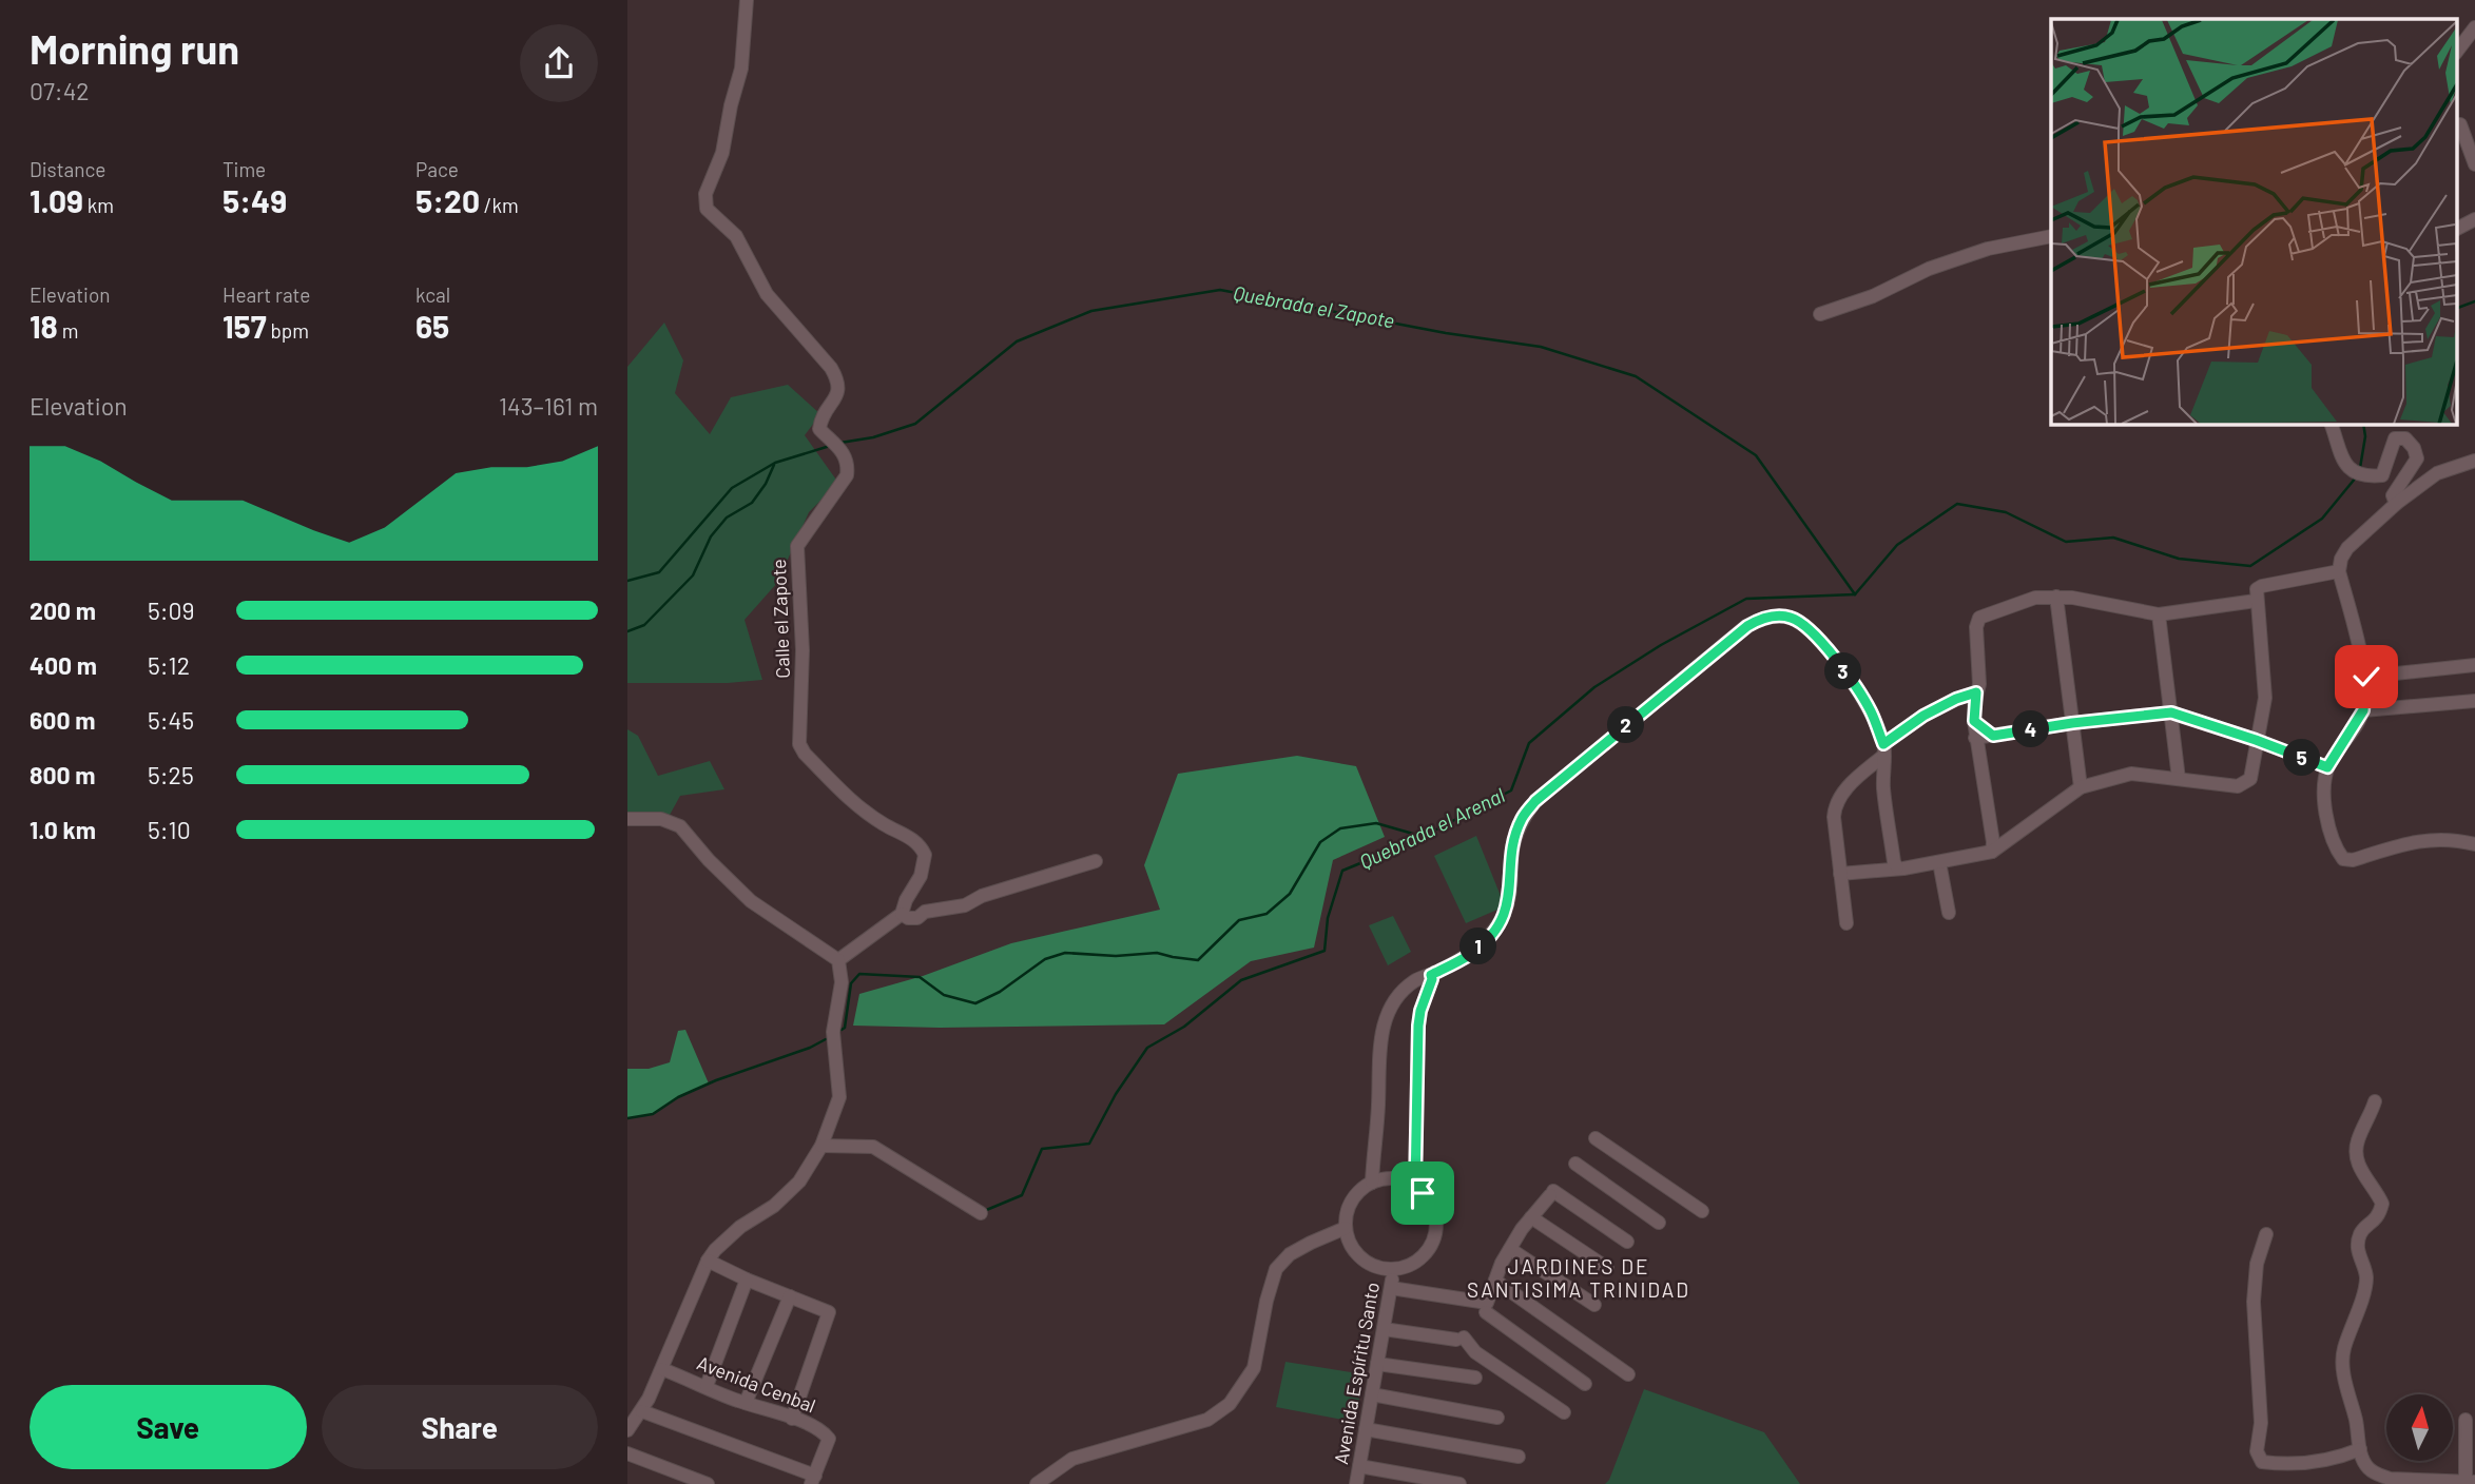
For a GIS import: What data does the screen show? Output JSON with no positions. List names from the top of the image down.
{
  "streets": {
    "street": ["Calle el Zapote", "Avenida Espíritu Santo", "Avenida Cenbal"]
  },
  "districts": ["JARDINES DE SANTISIMA TRINIDAD"],
  "water": ["Quebrada el Zapote", "Quebrada el Arenal"],
  "north": "top",
  "page": {
    "heading": ["Morning run", "07:42"],
    "stats": [
      ["Distance", "1.09 km"],
      ["Time", "5:49"],
      ["Pace", "5:20 /km"],
      ["Elevation", "18 m"],
      ["Heart rate", "157 bpm"],
      ["kcal", "65"]
    ],
    "chart": ["Elevation", "143–161 m"],
    "list": [
      {
        "name": "200 m",
        "note": "5:09"
      },
      {
        "name": "400 m",
        "note": "5:12"
      },
      {
        "name": "600 m",
        "note": "5:45"
      },
      {
        "name": "800 m",
        "note": "5:25"
      },
      {
        "name": "1.0 km",
        "note": "5:10"
      }
    ],
    "pins": [
      "3",
      "2",
      "4",
      "5",
      "1"
    ],
    "buttons": ["Save", "Share"]
  }
}
